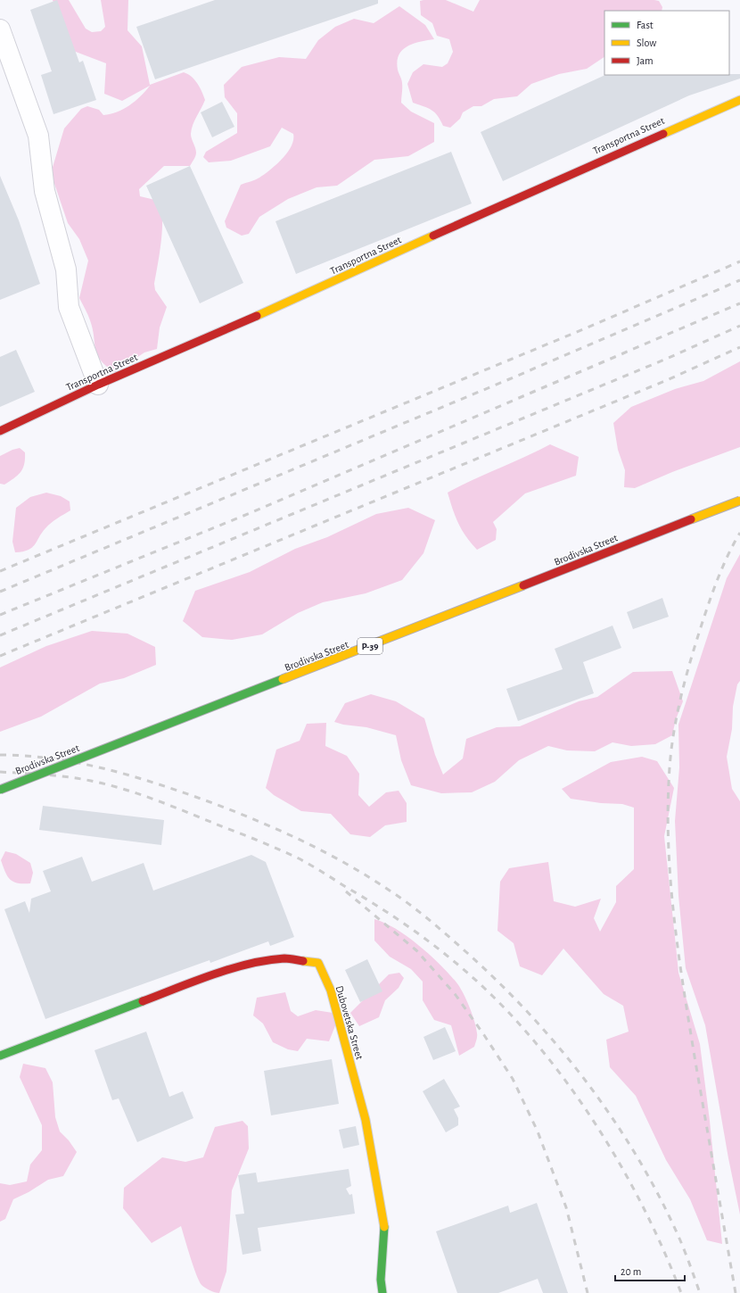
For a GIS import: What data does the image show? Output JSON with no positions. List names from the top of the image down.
{
  "streets": {
    "street": [
      "Transportna Street",
      "Brodivska Street",
      "Р-39",
      "Dubovetska Street"
    ]
  },
  "legend": ["Fast", "Slow", "Jam"],
  "scale_bar": "20 m"
}
